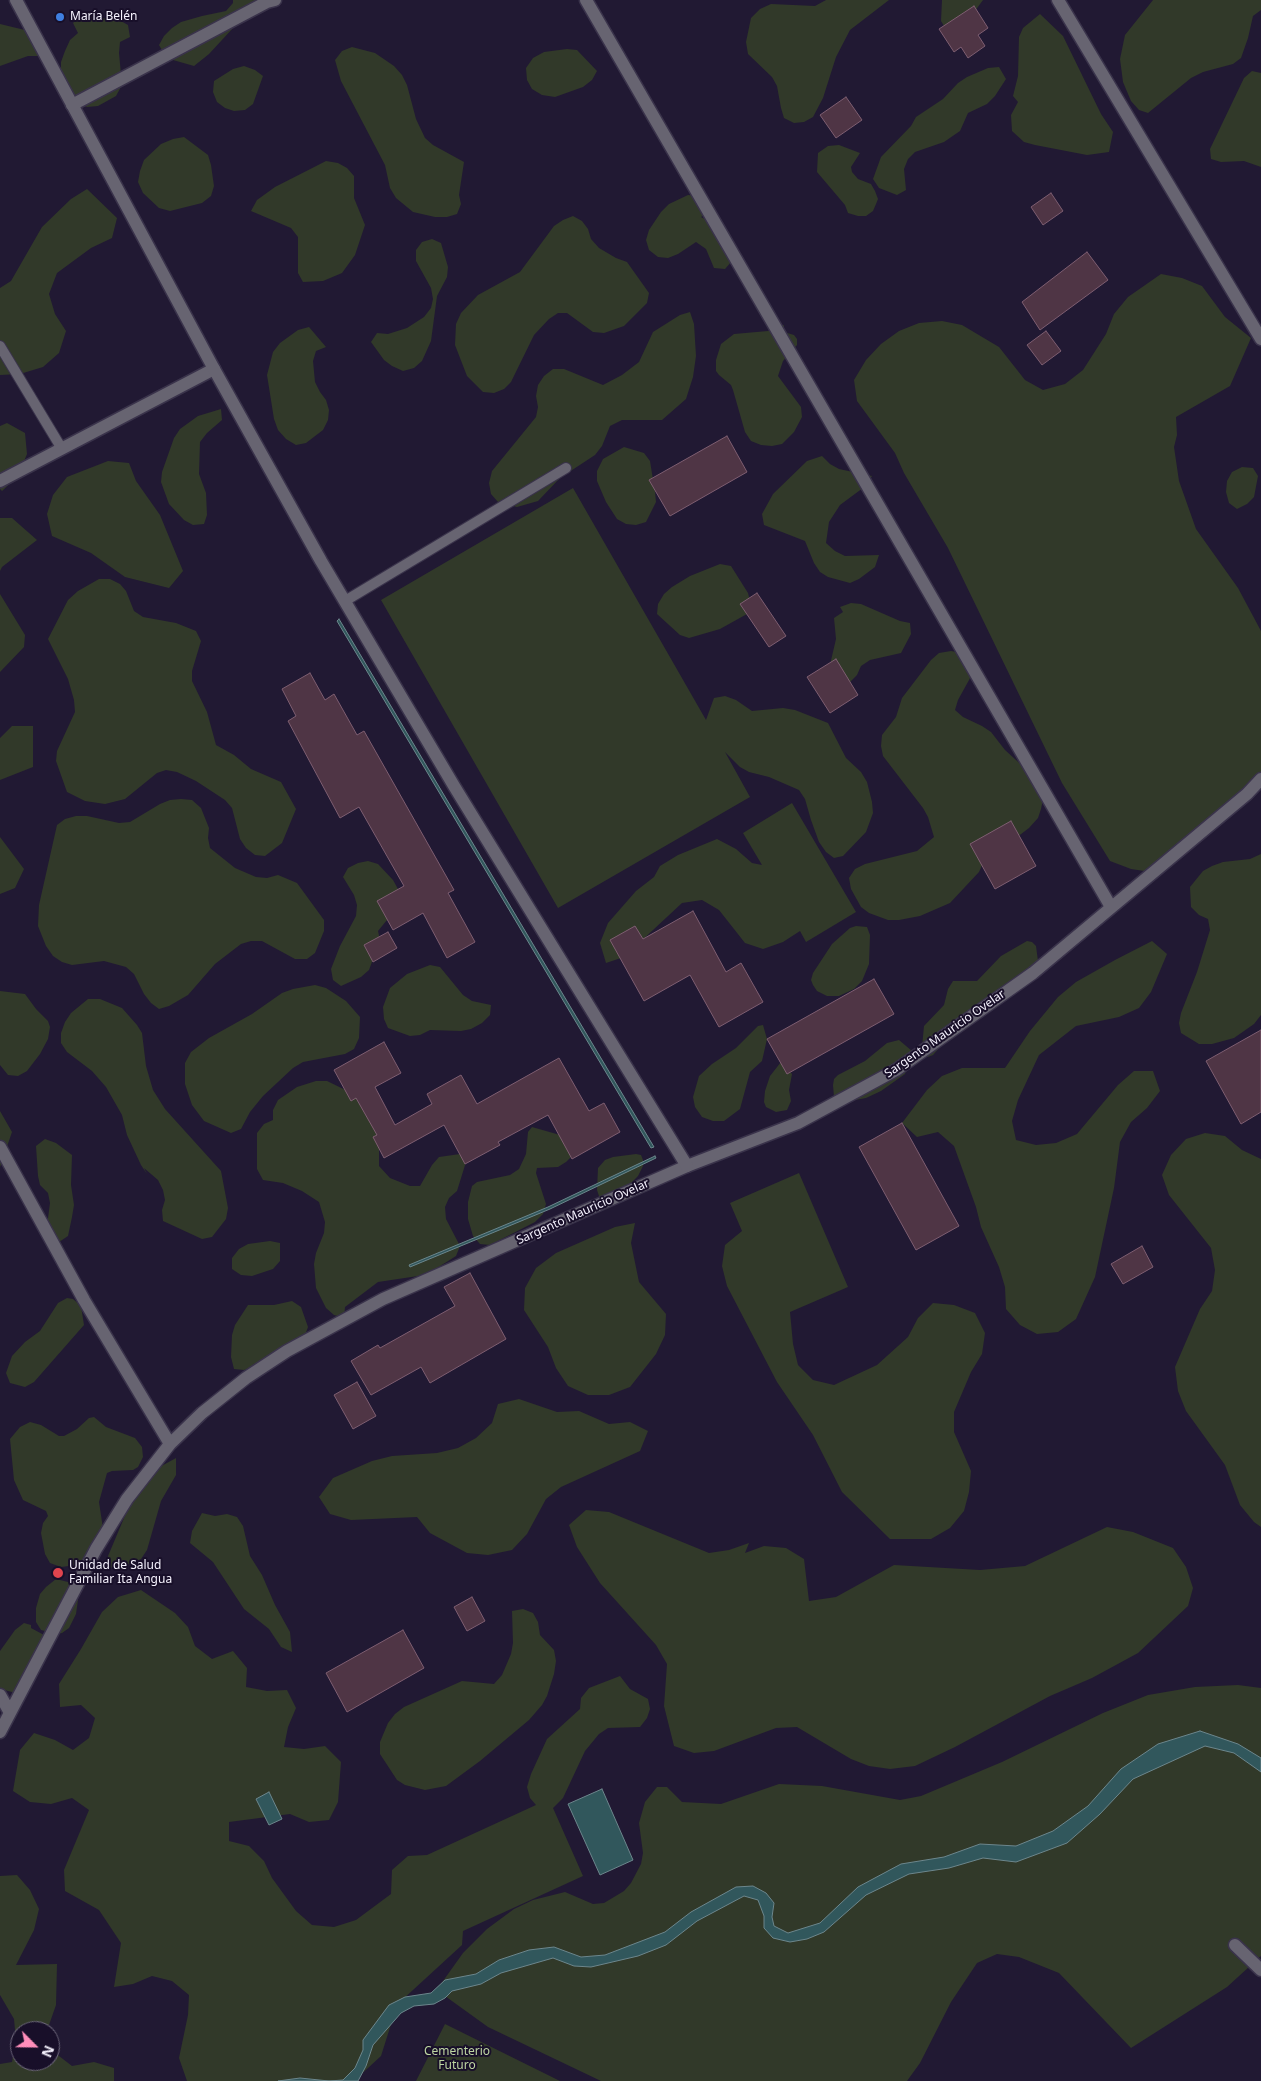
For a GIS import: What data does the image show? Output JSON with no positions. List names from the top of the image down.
{
  "streets": {
    "street": ["Sargento Mauricio Ovelar"]
  },
  "parks": ["Cementerio Futuro"],
  "places": ["María Belén", "Unidad de Salud Familiar Ita Angua"],
  "north": "bottom right"
}
